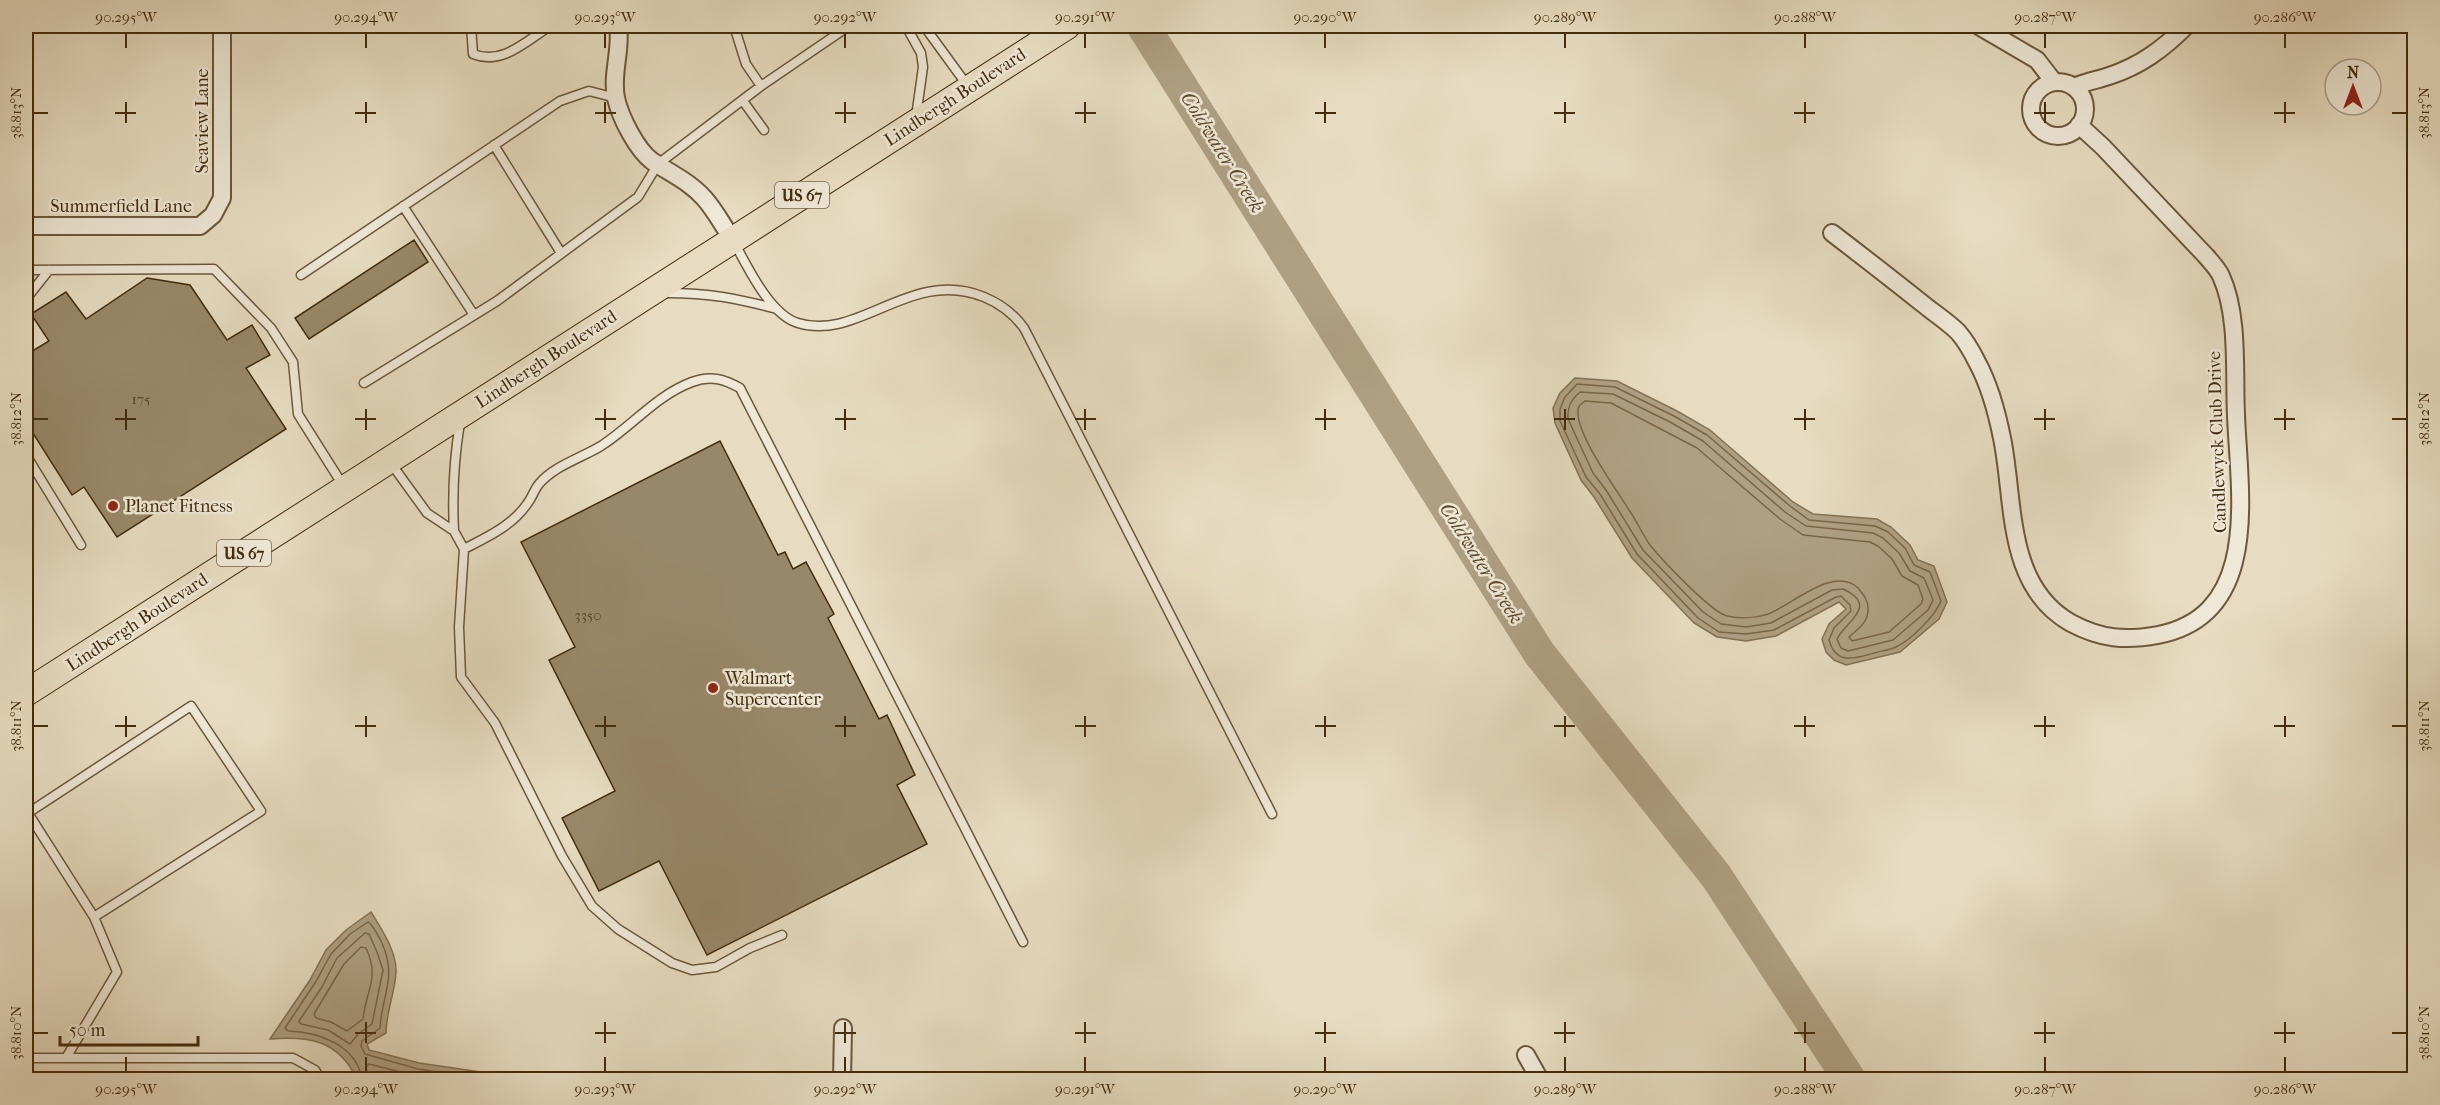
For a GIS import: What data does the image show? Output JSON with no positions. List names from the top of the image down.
{
  "streets": {
    "main road": ["Lindbergh Boulevard", "US 67"],
    "street": ["Seaview Lane", "Summerfield Lane", "Candlewyck Club Drive"]
  },
  "crossings": [
    ["Seaview Lane", "Summerfield Lane"]
  ],
  "water": ["Coldwater Creek"],
  "places": ["Planet Fitness", "Walmart Supercenter"],
  "house_numbers": ["175", "3350"],
  "scale_bar": "50 m",
  "north": "top",
  "coordinates": [
    "90.295°W",
    "90.294°W",
    "90.293°W",
    "90.292°W",
    "90.291°W",
    "90.290°W",
    "90.289°W",
    "90.288°W",
    "90.287°W",
    "90.286°W",
    "38.813°N",
    "38.812°N",
    "38.811°N",
    "38.810°N"
  ]
}
